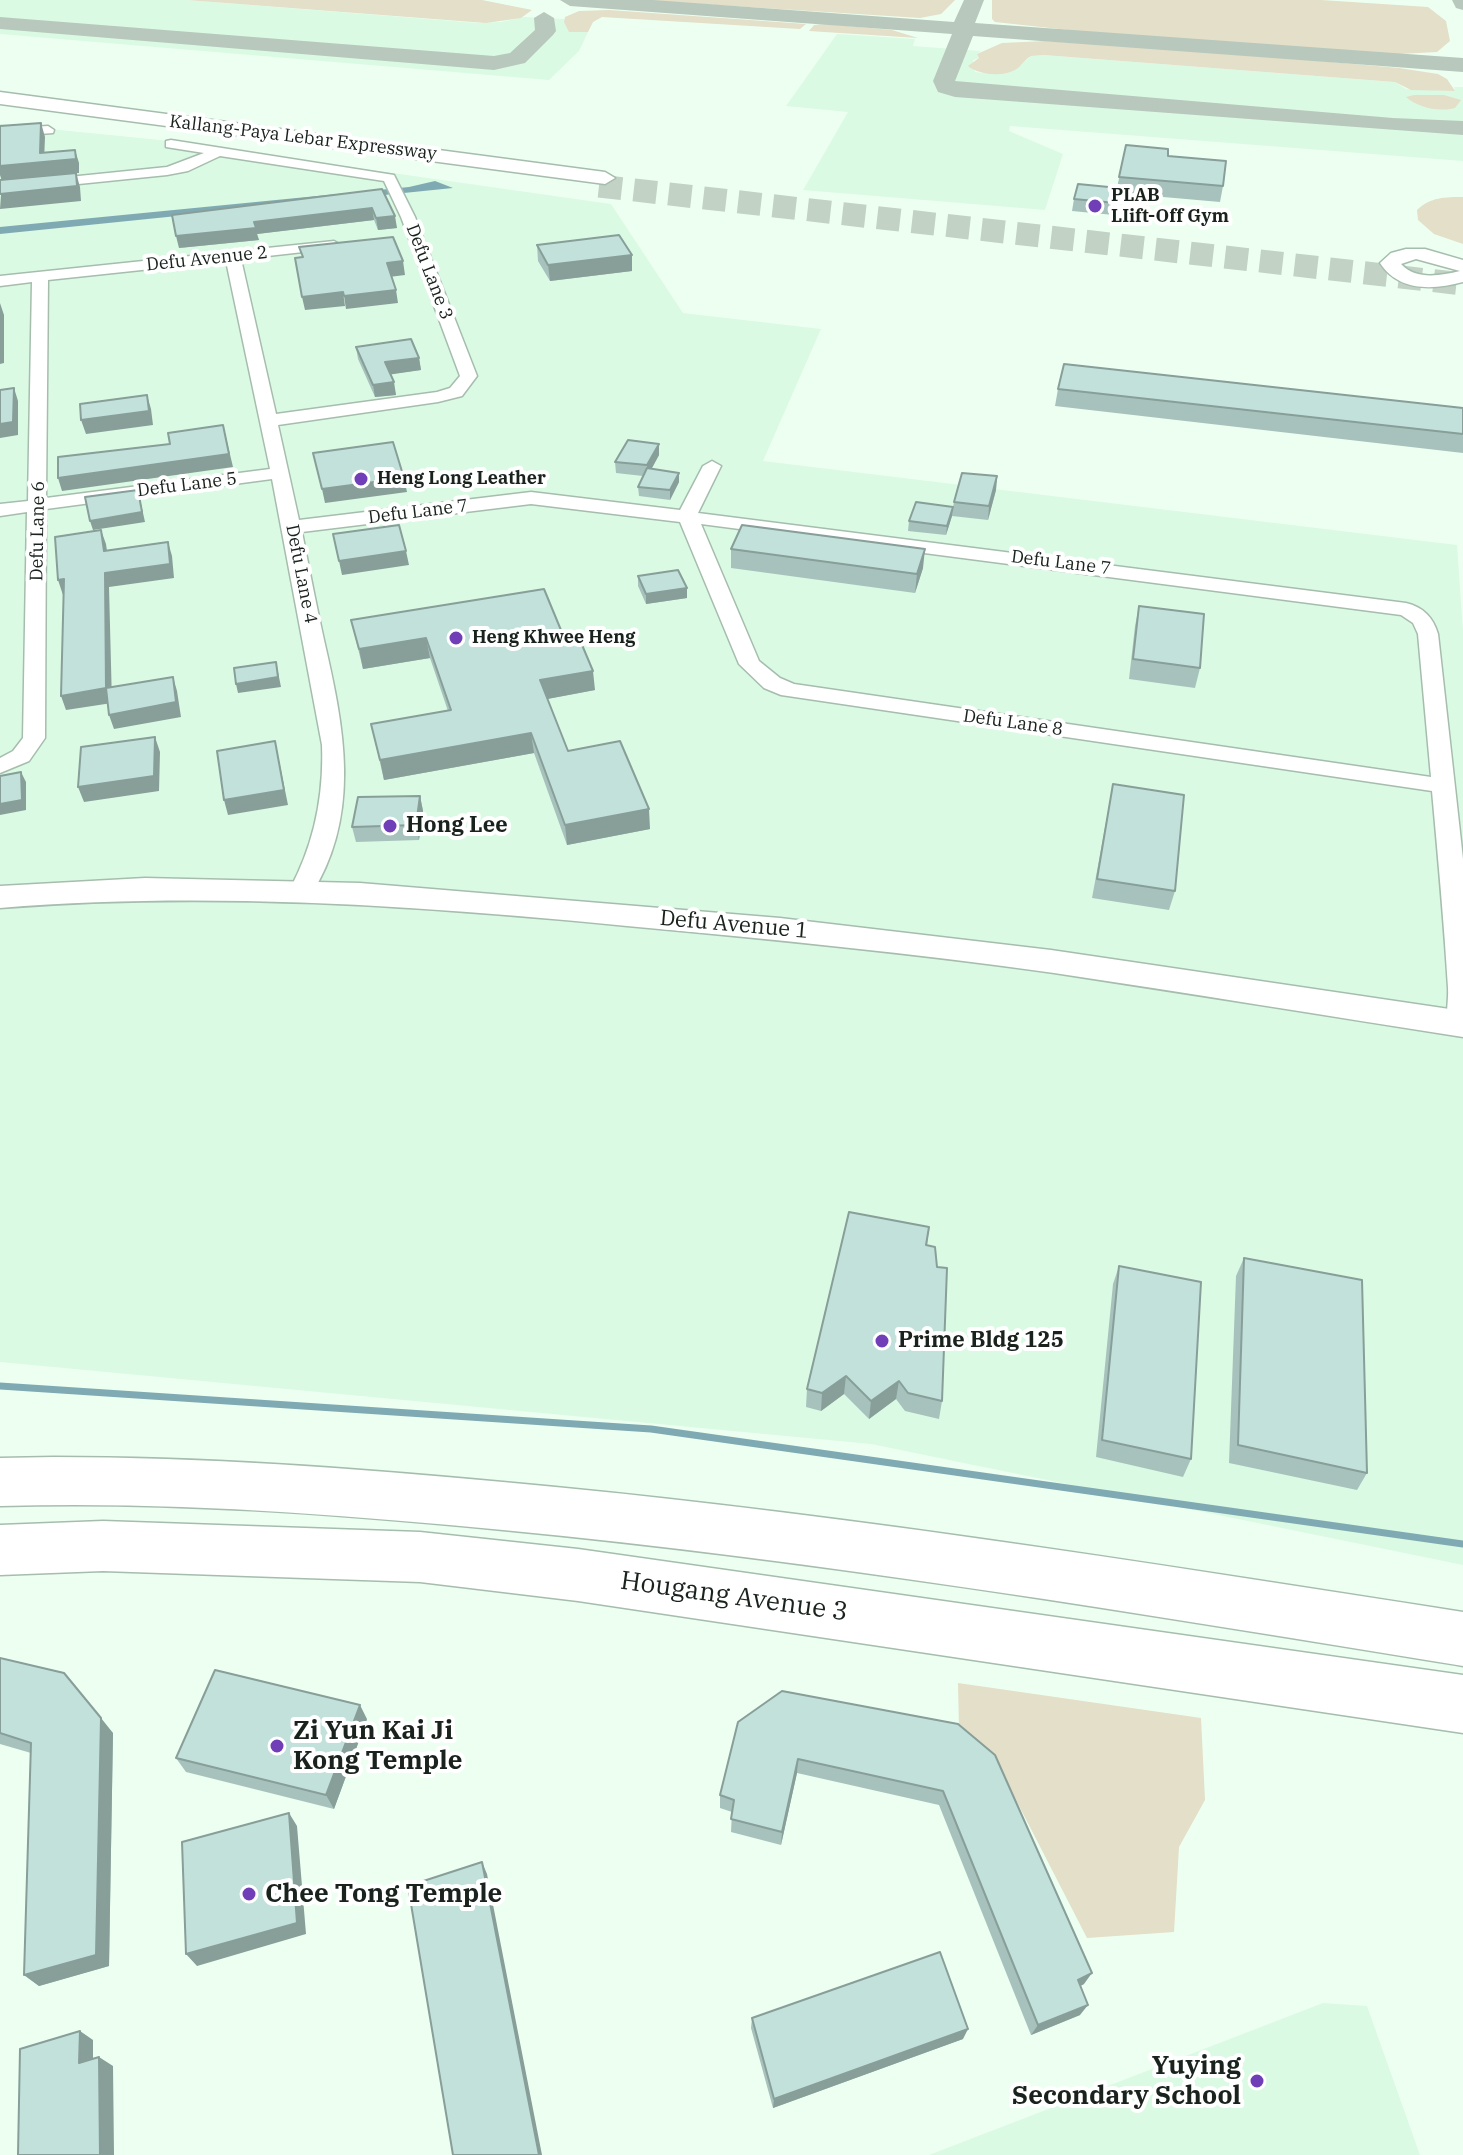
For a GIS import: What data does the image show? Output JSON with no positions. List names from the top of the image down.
{
  "streets": {
    "highway": ["Kallang-Paya Lebar Expressway", "Hougang Avenue 3"],
    "main road": ["Defu Avenue 1"],
    "street": [
      "Defu Avenue 2",
      "Defu Lane 3",
      "Defu Lane 5",
      "Defu Lane 7",
      "Defu Lane 6",
      "Defu Lane 4",
      "Defu Lane 8"
    ]
  },
  "crossings": [
    ["Kallang-Paya Lebar Expressway", "Defu Lane 3"],
    ["Defu Avenue 2", "Defu Lane 6"],
    ["Defu Avenue 2", "Defu Lane 4"],
    ["Defu Lane 3", "Defu Lane 4"],
    ["Defu Lane 5", "Defu Lane 6"],
    ["Defu Lane 5", "Defu Lane 4"],
    ["Defu Lane 7", "Defu Lane 4"],
    ["Defu Lane 7", "Defu Lane 8"],
    ["Defu Lane 7", "Defu Avenue 1"],
    ["Defu Lane 4", "Defu Avenue 1"]
  ],
  "places": [
    "PLAB LIift-Off Gym",
    "Heng Long Leather",
    "Heng Khwee Heng",
    "Hong Lee",
    "Prime Bldg 125",
    "Zi Yun Kai Ji Kong Temple",
    "Chee Tong Temple",
    "Yuying Secondary School"
  ]
}
